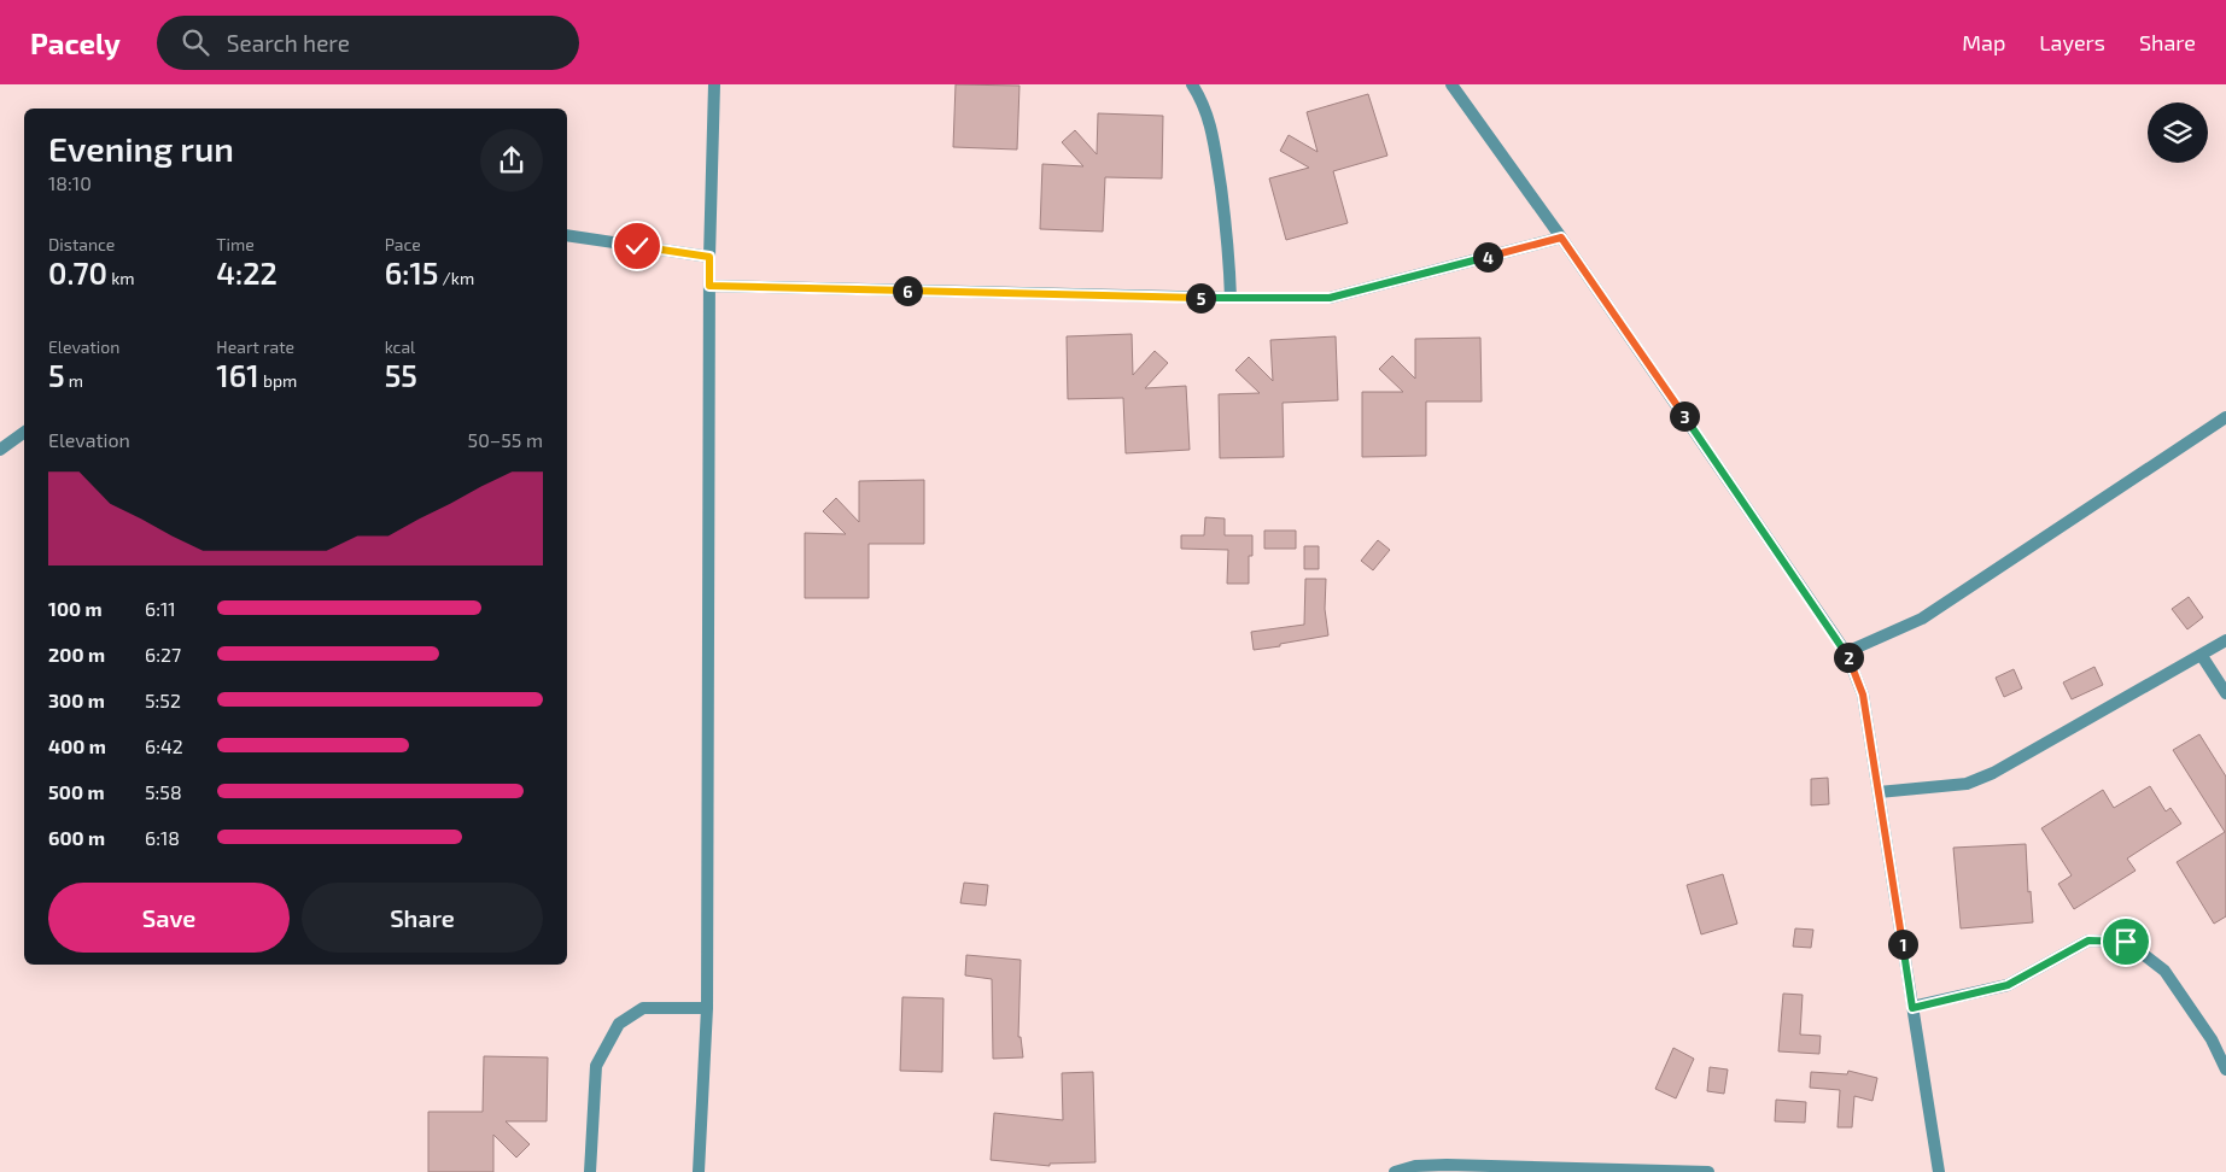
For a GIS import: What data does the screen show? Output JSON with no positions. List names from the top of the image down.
{
  "page": {
    "header": "Pacely",
    "search": "Search here",
    "nav": ["Map", "Layers", "Share"],
    "heading": ["Evening run", "18:10"],
    "stats": [
      ["Distance", "0.70 km"],
      ["Time", "4:22"],
      ["Pace", "6:15 /km"],
      ["Elevation", "5 m"],
      ["Heart rate", "161 bpm"],
      ["kcal", "55"]
    ],
    "pins": [
      "4",
      "6",
      "5",
      "3",
      "2",
      "1"
    ],
    "chart": ["Elevation", "50–55 m"],
    "list": [
      {
        "name": "100 m",
        "note": "6:11"
      },
      {
        "name": "200 m",
        "note": "6:27"
      },
      {
        "name": "300 m",
        "note": "5:52"
      },
      {
        "name": "400 m",
        "note": "6:42"
      },
      {
        "name": "500 m",
        "note": "5:58"
      },
      {
        "name": "600 m",
        "note": "6:18"
      }
    ],
    "buttons": ["Save", "Share"]
  }
}
